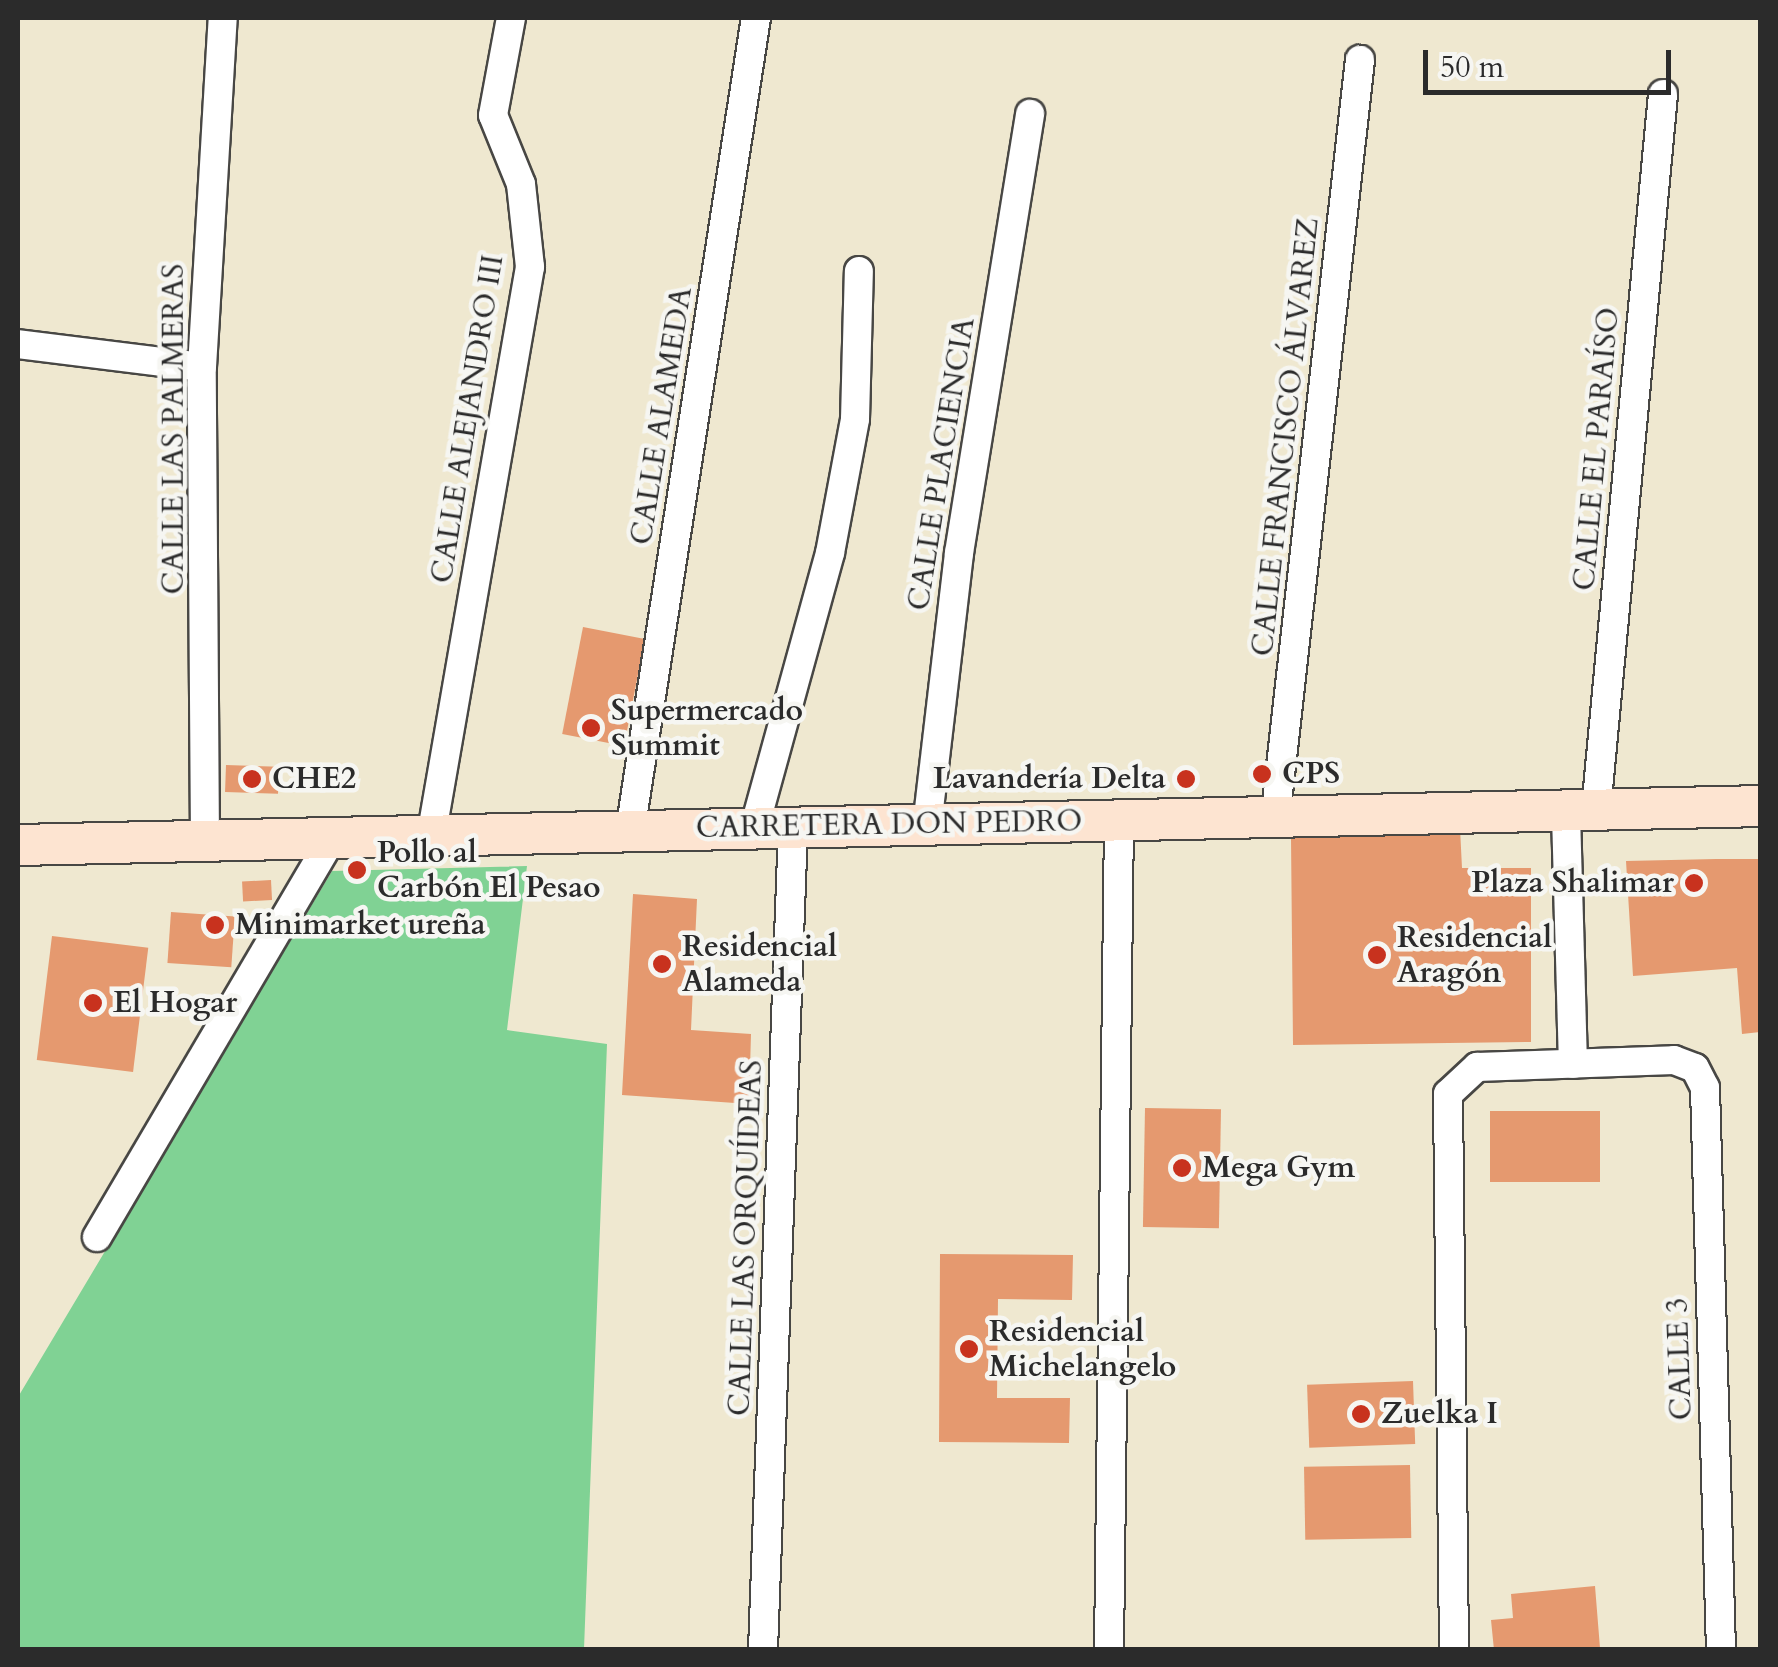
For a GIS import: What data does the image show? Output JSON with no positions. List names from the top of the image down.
{
  "streets": {
    "street": [
      "CALLE ALAMEDA",
      "CALLE ALEJANDRO III",
      "CALLE LAS PALMERAS",
      "CALLE FRANCISCO ÁLVAREZ",
      "CALLE EL PARAÍSO",
      "CALLE PLACIENCIA",
      "CARRETERA DON PEDRO",
      "CALLE LAS ORQUÍDEAS",
      "CALLE 3"
    ]
  },
  "crossings": [
    ["CALLE ALAMEDA", "CARRETERA DON PEDRO"],
    ["CALLE ALEJANDRO III", "CARRETERA DON PEDRO"],
    ["CALLE LAS PALMERAS", "CARRETERA DON PEDRO"],
    ["CALLE FRANCISCO ÁLVAREZ", "CARRETERA DON PEDRO"],
    ["CALLE EL PARAÍSO", "CARRETERA DON PEDRO"],
    ["CALLE EL PARAÍSO", "CALLE 3"],
    ["CALLE PLACIENCIA", "CARRETERA DON PEDRO"],
    ["CARRETERA DON PEDRO", "CALLE LAS ORQUÍDEAS"]
  ],
  "places": [
    "Supermercado Summit",
    "CPS",
    "CHE2",
    "Lavandería Delta",
    "Pollo al Carbón El Pesao",
    "Plaza Shalimar",
    "Minimarket ureña",
    "Residencial Aragón",
    "Residencial Alameda",
    "El Hogar",
    "Mega Gym",
    "Residencial Michelangelo",
    "Zuelka I"
  ],
  "scale_bar": "50 m"
}
